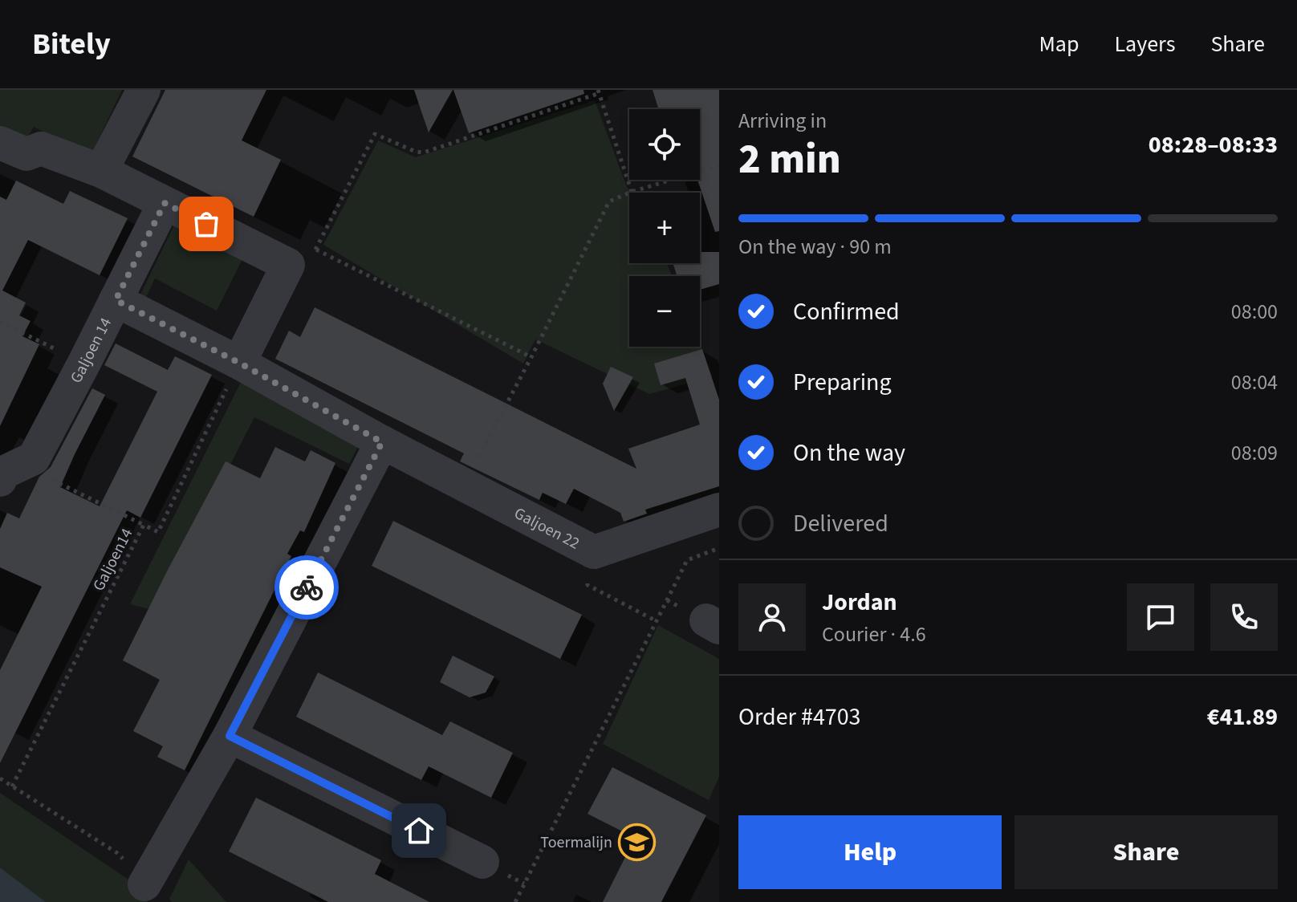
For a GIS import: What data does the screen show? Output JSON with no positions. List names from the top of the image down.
{
  "streets": {
    "street": ["Galjoen 14", "Galjoen 22"],
    "path": ["Galjoen14"]
  },
  "crossings": [
    ["Galjoen 14", "Galjoen 22"],
    ["Galjoen 22", "Galjoen14"]
  ],
  "places": {
    "school or university": ["Toermalijn"]
  },
  "page": {
    "header": "Bitely",
    "nav": ["Map", "Layers", "Share"],
    "heading": ["2 min", "Arriving in", "08:28–08:33"],
    "panel": [
      "Jordan",
      "Courier · 4.6",
      "Order #4703",
      "€41.89"
    ],
    "map_buttons": ["+", "−"],
    "bar": "On the way · 90 m",
    "list": [
      ["Confirmed", "08:00"],
      ["Preparing", "08:04"],
      ["On the way", "08:09"],
      "Delivered"
    ],
    "buttons": ["Help", "Share"]
  }
}
